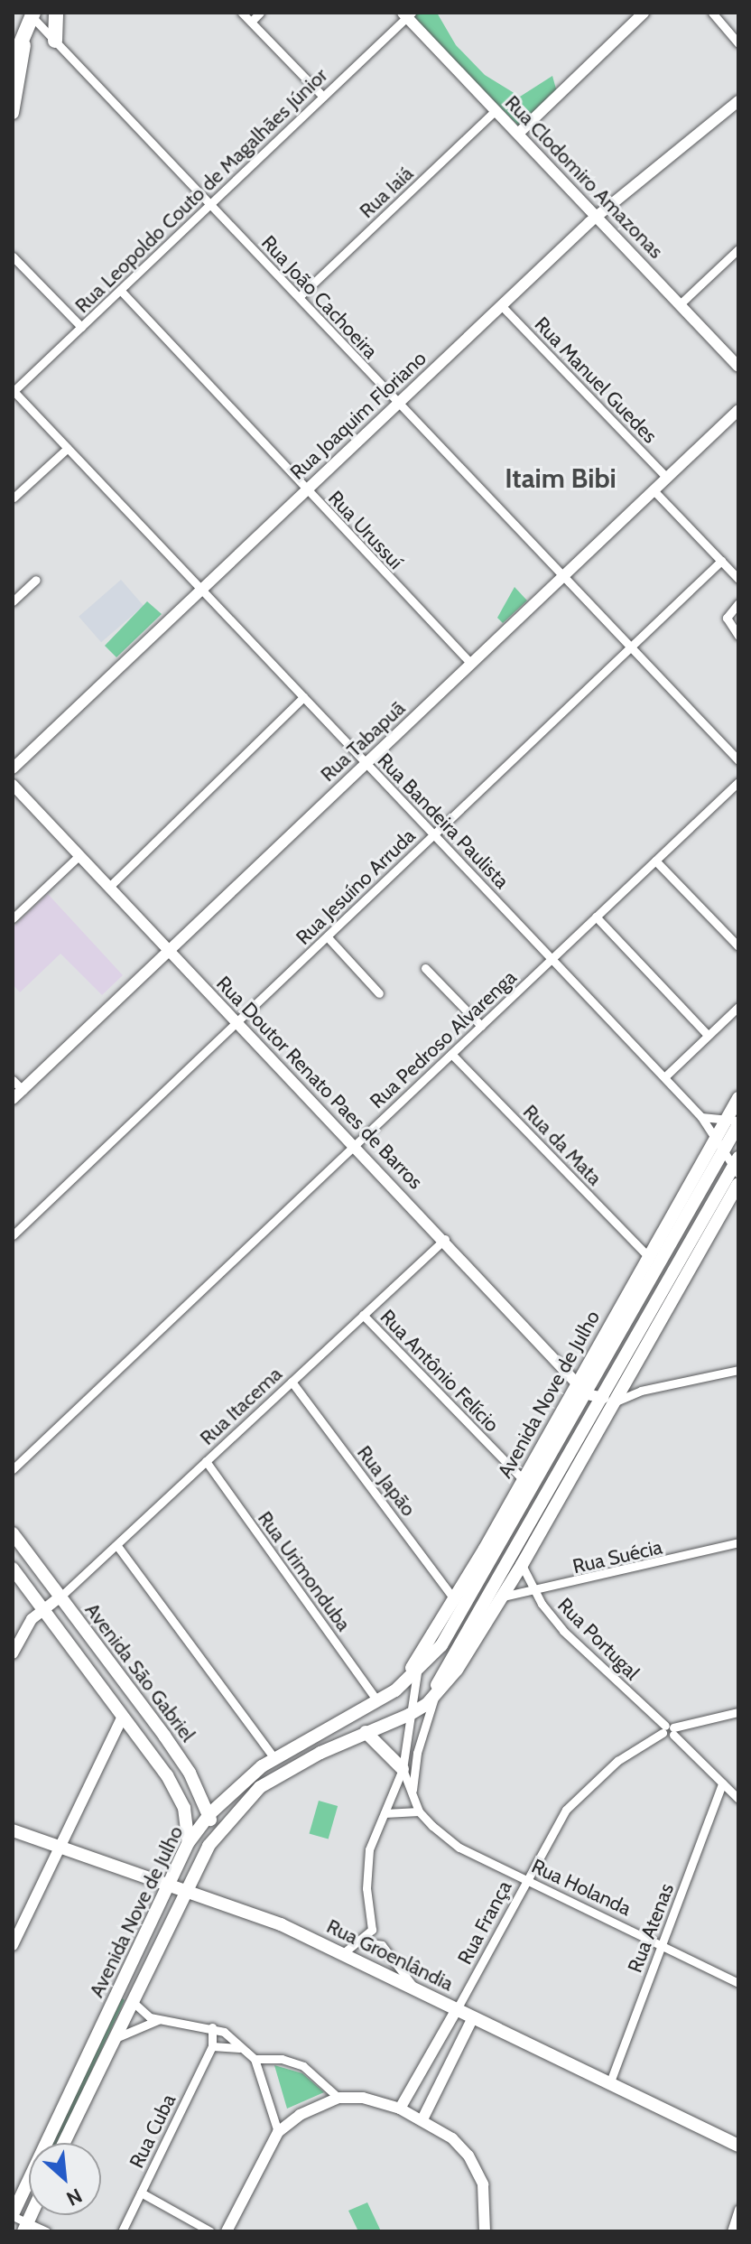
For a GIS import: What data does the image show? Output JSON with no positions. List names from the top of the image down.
{
  "streets": {
    "main road": ["Avenida Nove de Julho", "Avenida São Gabriel", "Rua Groenlândia"],
    "street": [
      "Rua Clodomiro Amazonas",
      "Rua Leopoldo Couto de Magalhães Júnior",
      "Rua Iaiá",
      "Rua João Cachoeira",
      "Rua Manuel Guedes",
      "Rua Joaquim Floriano",
      "Rua Urussuí",
      "Rua Tabapuã",
      "Rua Bandeira Paulista",
      "Rua Jesuíno Arruda",
      "Rua Pedroso Alvarenga",
      "Rua Doutor Renato Paes de Barros",
      "Rua da Mata",
      "Rua Antônio Felício",
      "Rua Itacema",
      "Rua Japão",
      "Rua Suécia",
      "Rua Urimonduba",
      "Rua Portugal",
      "Rua Holanda",
      "Rua França",
      "Rua Atenas",
      "Rua Cuba"
    ]
  },
  "crossings": [
    ["Rua Clodomiro Amazonas", "Rua Leopoldo Couto de Magalhães Júnior"],
    ["Rua Clodomiro Amazonas", "Rua Iaiá"],
    ["Rua Clodomiro Amazonas", "Rua Joaquim Floriano"],
    ["Rua Leopoldo Couto de Magalhães Júnior", "Rua João Cachoeira"],
    ["Rua Leopoldo Couto de Magalhães Júnior", "Rua Urussuí"],
    ["Rua Leopoldo Couto de Magalhães Júnior", "Rua Bandeira Paulista"],
    ["Rua Iaiá", "Rua João Cachoeira"],
    ["Rua João Cachoeira", "Rua Joaquim Floriano"],
    ["Rua João Cachoeira", "Rua Tabapuã"],
    ["Rua João Cachoeira", "Rua Jesuíno Arruda"],
    ["Rua Manuel Guedes", "Rua Joaquim Floriano"],
    ["Rua Manuel Guedes", "Rua Tabapuã"],
    ["Rua Joaquim Floriano", "Rua Urussuí"],
    ["Rua Joaquim Floriano", "Rua Bandeira Paulista"],
    ["Rua Urussuí", "Rua Tabapuã"],
    ["Rua Tabapuã", "Rua Bandeira Paulista"],
    ["Rua Tabapuã", "Rua Doutor Renato Paes de Barros"],
    ["Rua Bandeira Paulista", "Rua Jesuíno Arruda"],
    ["Rua Bandeira Paulista", "Rua Pedroso Alvarenga"],
    ["Rua Bandeira Paulista", "Avenida Nove de Julho"],
    ["Rua Jesuíno Arruda", "Rua Doutor Renato Paes de Barros"],
    ["Rua Pedroso Alvarenga", "Rua Doutor Renato Paes de Barros"],
    ["Rua Pedroso Alvarenga", "Rua da Mata"],
    ["Rua Doutor Renato Paes de Barros", "Avenida Nove de Julho"],
    ["Rua Doutor Renato Paes de Barros", "Rua Itacema"],
    ["Rua da Mata", "Avenida Nove de Julho"],
    ["Rua Antônio Felício", "Avenida Nove de Julho"],
    ["Rua Antônio Felício", "Rua Itacema"],
    ["Avenida Nove de Julho", "Rua Japão"],
    ["Avenida Nove de Julho", "Rua Suécia"],
    ["Avenida Nove de Julho", "Rua Urimonduba"],
    ["Avenida Nove de Julho", "Rua Portugal"],
    ["Avenida Nove de Julho", "Avenida São Gabriel"],
    ["Avenida Nove de Julho", "Rua Groenlândia"],
    ["Rua Itacema", "Rua Japão"],
    ["Rua Itacema", "Rua Urimonduba"],
    ["Rua Itacema", "Avenida São Gabriel"],
    ["Rua Suécia", "Rua Portugal"],
    ["Rua Portugal", "Rua França"],
    ["Rua Portugal", "Rua Atenas"],
    ["Rua Holanda", "Rua França"],
    ["Rua Holanda", "Rua Atenas"],
    ["Rua França", "Rua Groenlândia"],
    ["Rua Atenas", "Rua Groenlândia"]
  ],
  "districts": ["Itaim Bibi"],
  "north": "bottom right"
}
